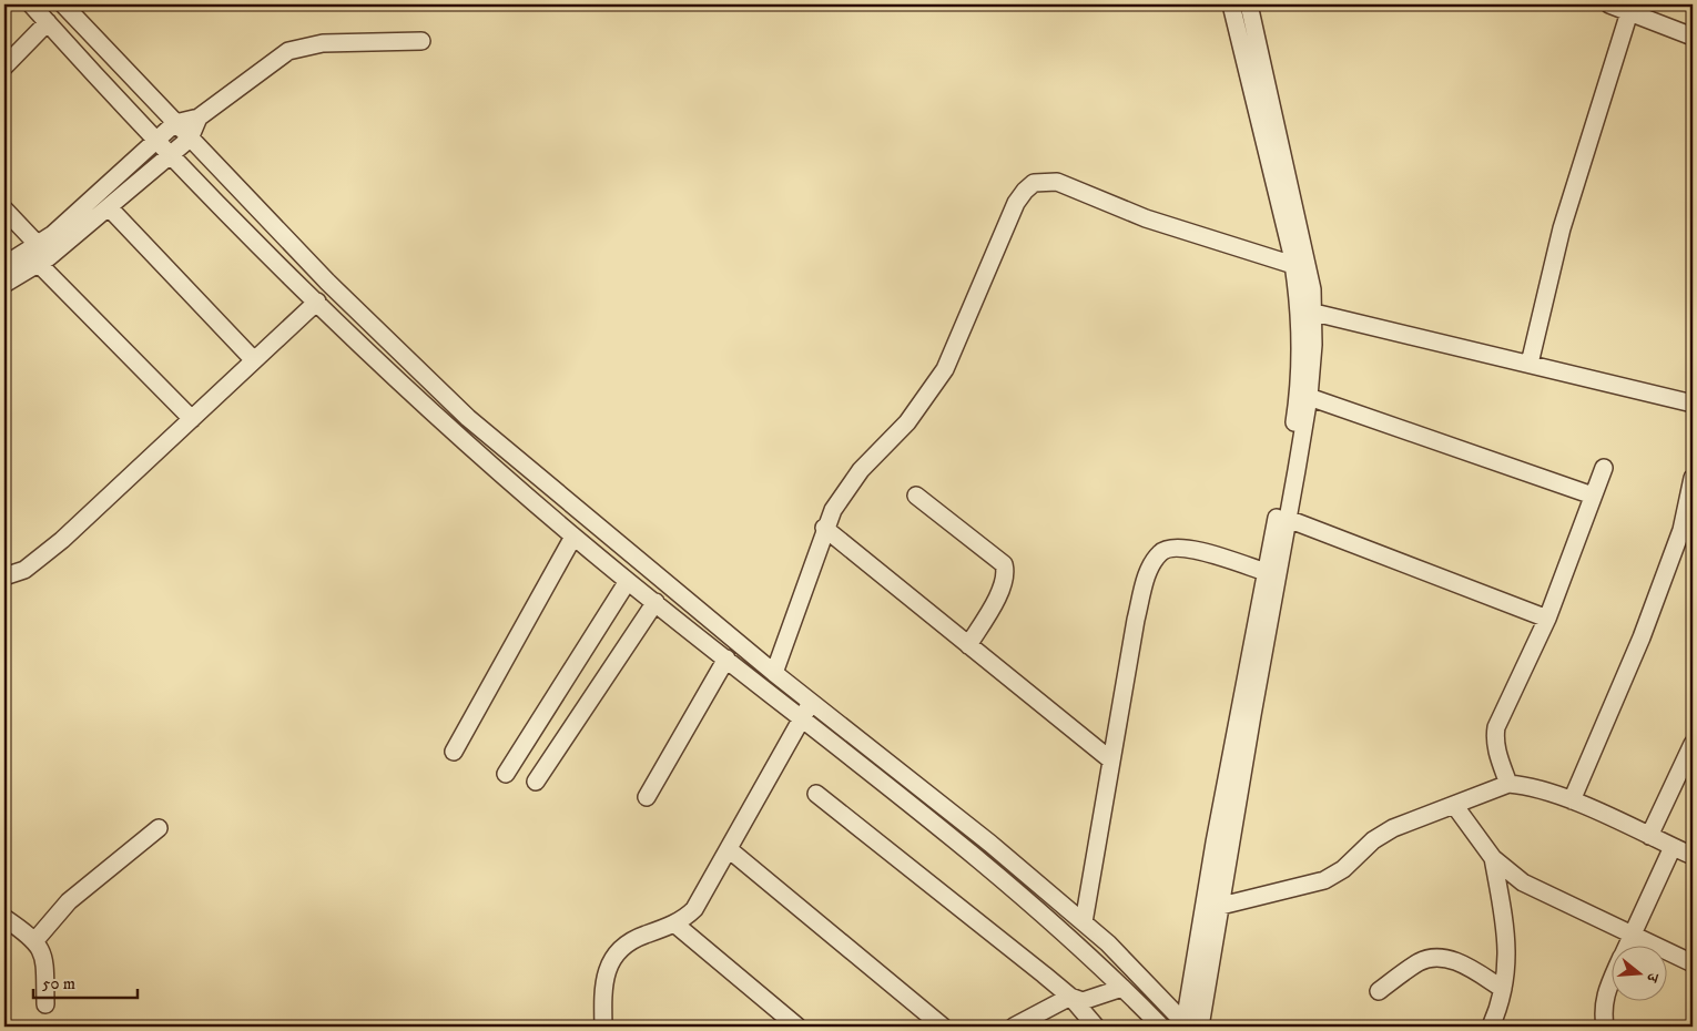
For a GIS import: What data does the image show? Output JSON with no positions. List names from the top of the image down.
{
  "scale_bar": "50 m",
  "north": "right"
}
